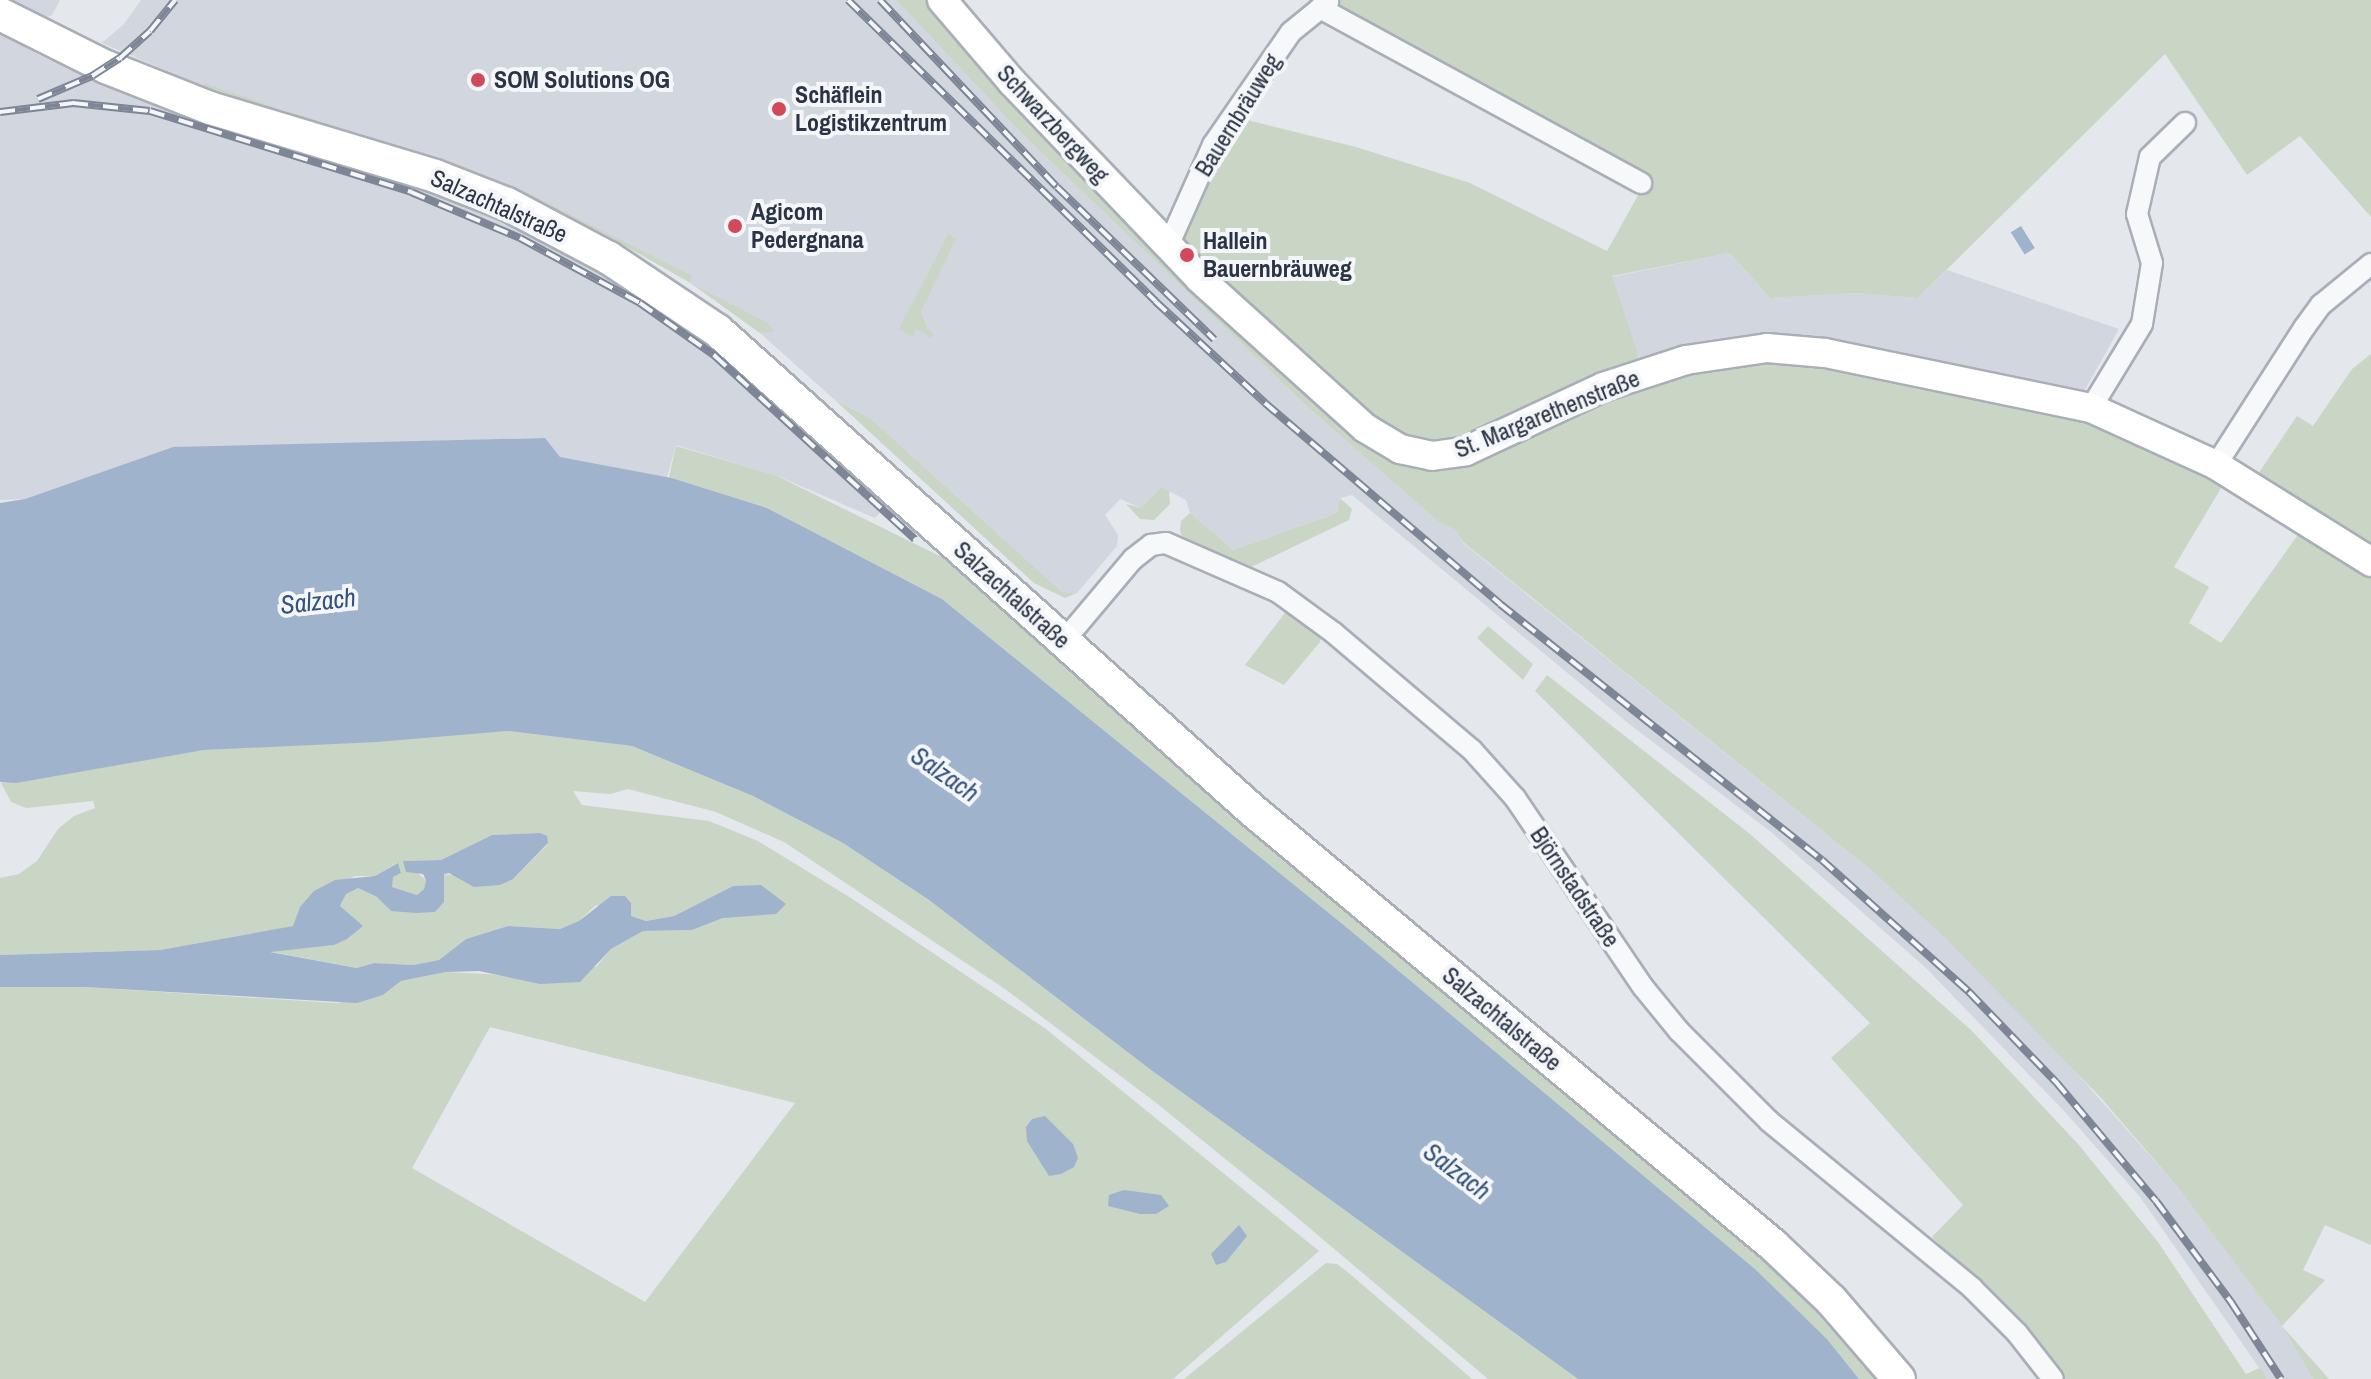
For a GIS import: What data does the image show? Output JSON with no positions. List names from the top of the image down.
{
  "streets": {
    "main road": ["Salzachtalstraße"],
    "street": [
      "Bauernbräuweg",
      "Schwarzbergweg",
      "St. Margarethenstraße",
      "Björnstadstraße"
    ]
  },
  "crossings": [
    ["Bauernbräuweg", "Schwarzbergweg"],
    ["Bauernbräuweg", "St. Margarethenstraße"],
    ["Schwarzbergweg", "St. Margarethenstraße"],
    ["Salzachtalstraße", "Björnstadstraße"]
  ],
  "water": ["Salzach"],
  "places": [
    "SOM Solutions OG",
    "Schäflein Logistikzentrum",
    "Agicom Pedergnana",
    "Hallein Bauernbräuweg"
  ]
}
